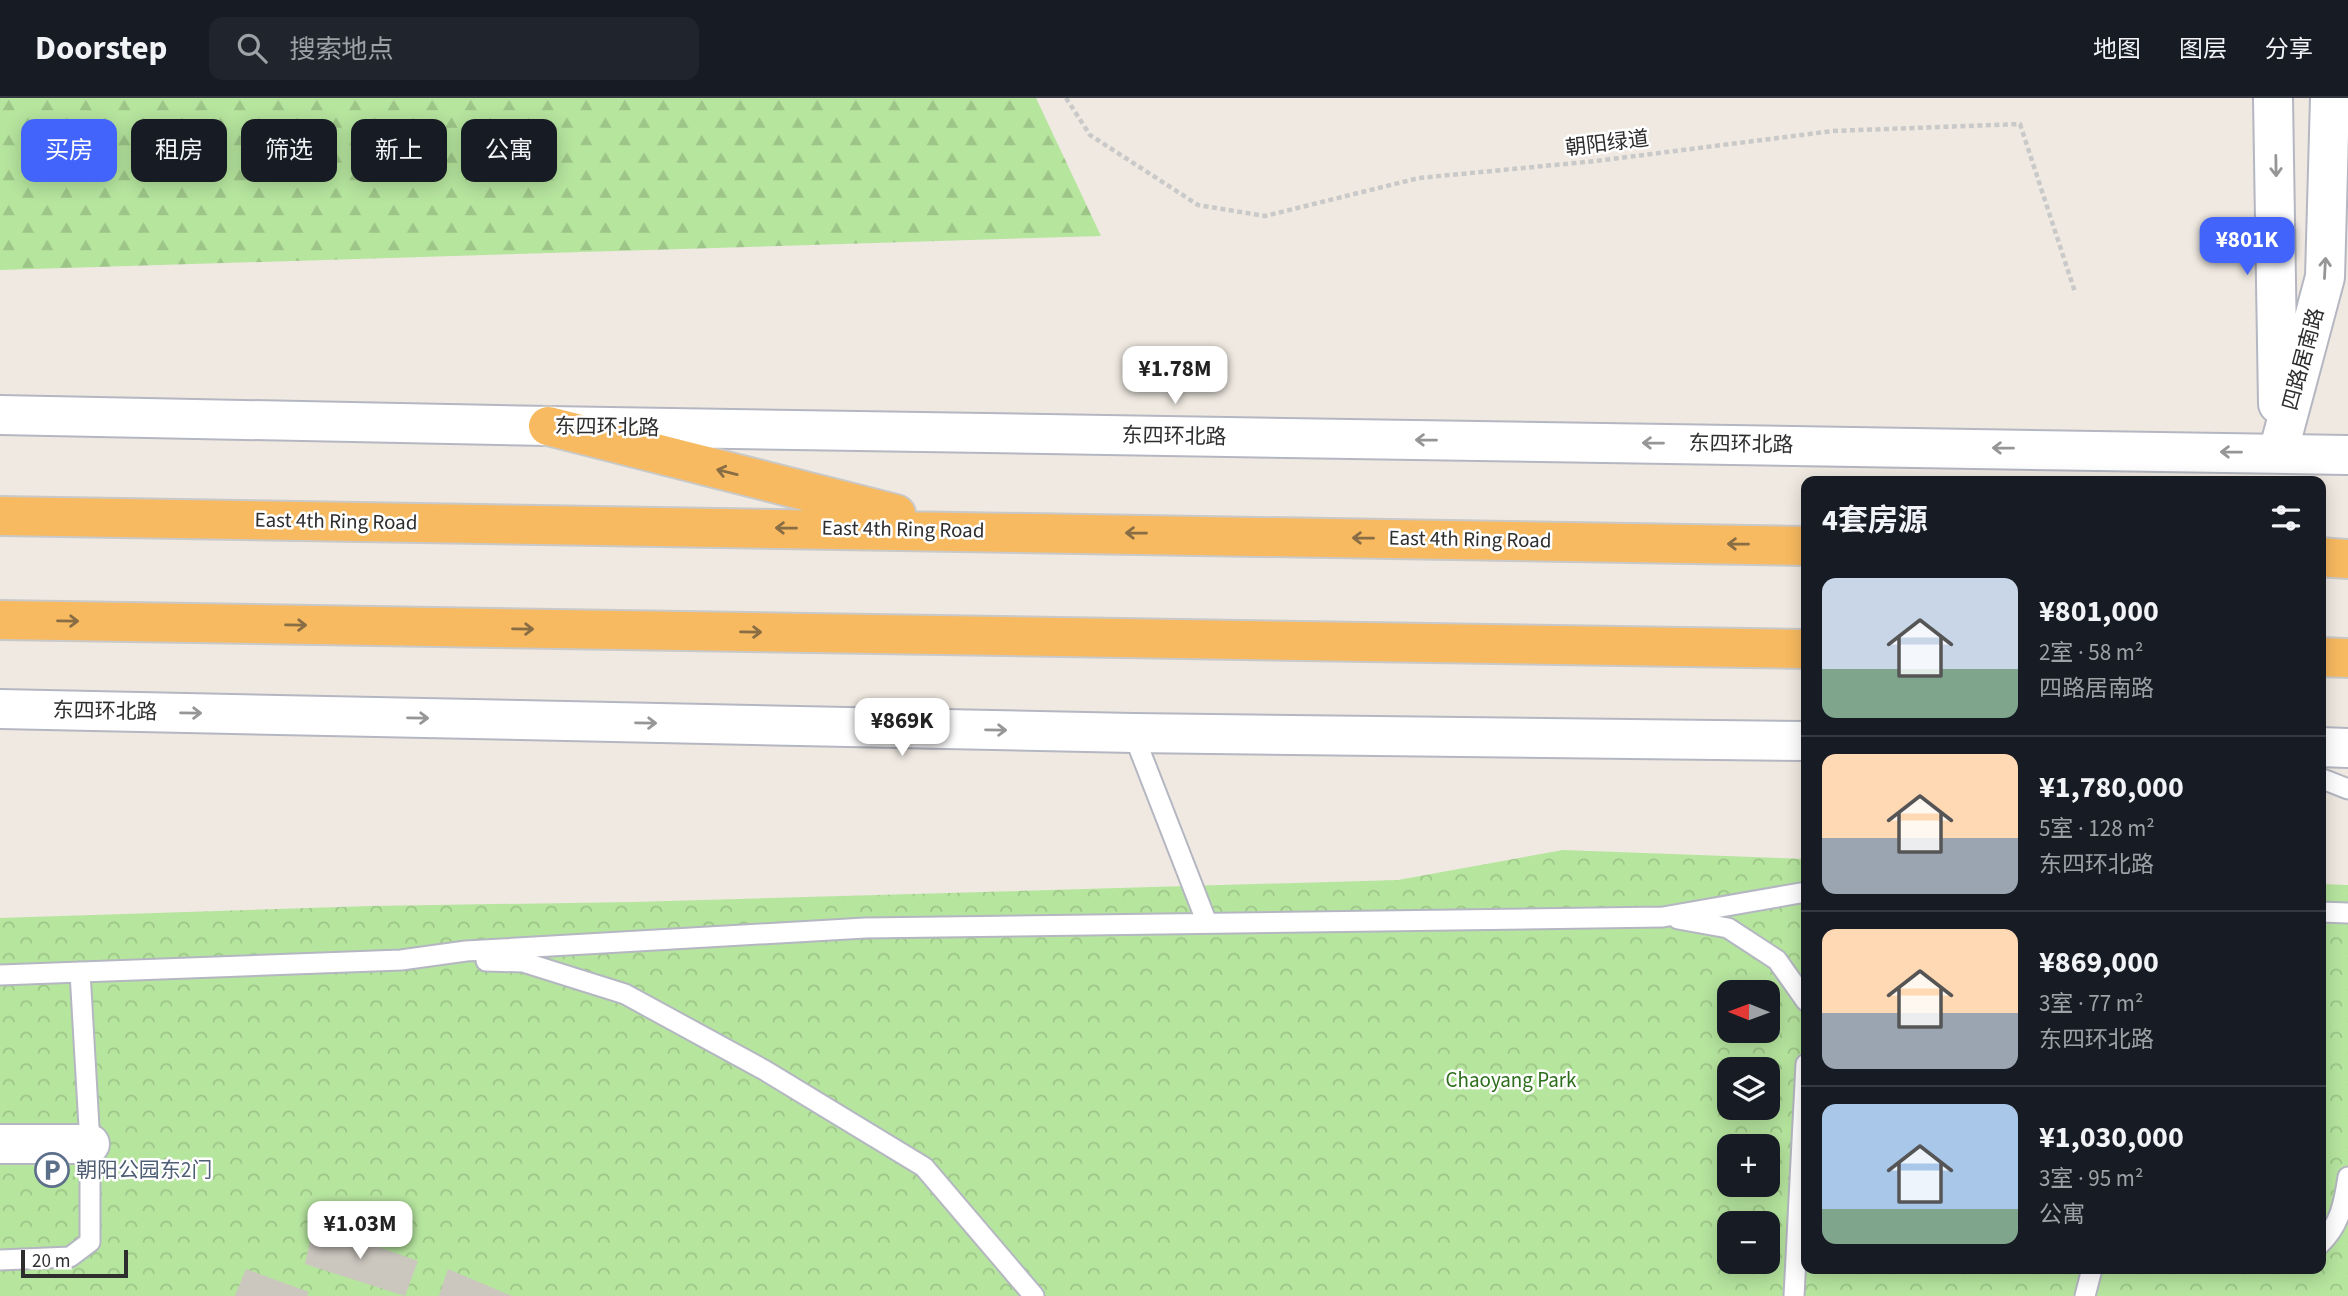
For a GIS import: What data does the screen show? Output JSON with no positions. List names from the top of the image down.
{
  "streets": {
    "highway": ["East 4th Ring Road"],
    "street": ["四路居南路", "东四环北路"],
    "path": ["朝阳绿道"]
  },
  "crossings": [
    ["四路居南路", "东四环北路"]
  ],
  "parks": ["Chaoyang Park"],
  "places": {
    "parking": ["朝阳公园东2门"]
  },
  "scale_bar": "20 m",
  "north": "left",
  "page": {
    "header": "Doorstep",
    "search": "搜索地点",
    "nav": ["地图", "图层", "分享"],
    "chip": [
      "买房",
      "租房",
      "筛选",
      "新上",
      "公寓"
    ],
    "price": [
      "¥801K",
      "¥1.78M",
      "¥869K",
      "¥1.03M"
    ],
    "heading": "4套房源",
    "list": [
      {
        "name": "¥801,000",
        "note": "2室 · 58 m² · 四路居南路"
      },
      {
        "name": "¥1,780,000",
        "note": "5室 · 128 m² · 东四环北路"
      },
      {
        "name": "¥869,000",
        "note": "3室 · 77 m² · 东四环北路"
      },
      {
        "name": "¥1,030,000",
        "note": "3室 · 95 m² · 公寓"
      }
    ],
    "map_buttons": ["+", "−"],
    "scale": "20 m"
  }
}
